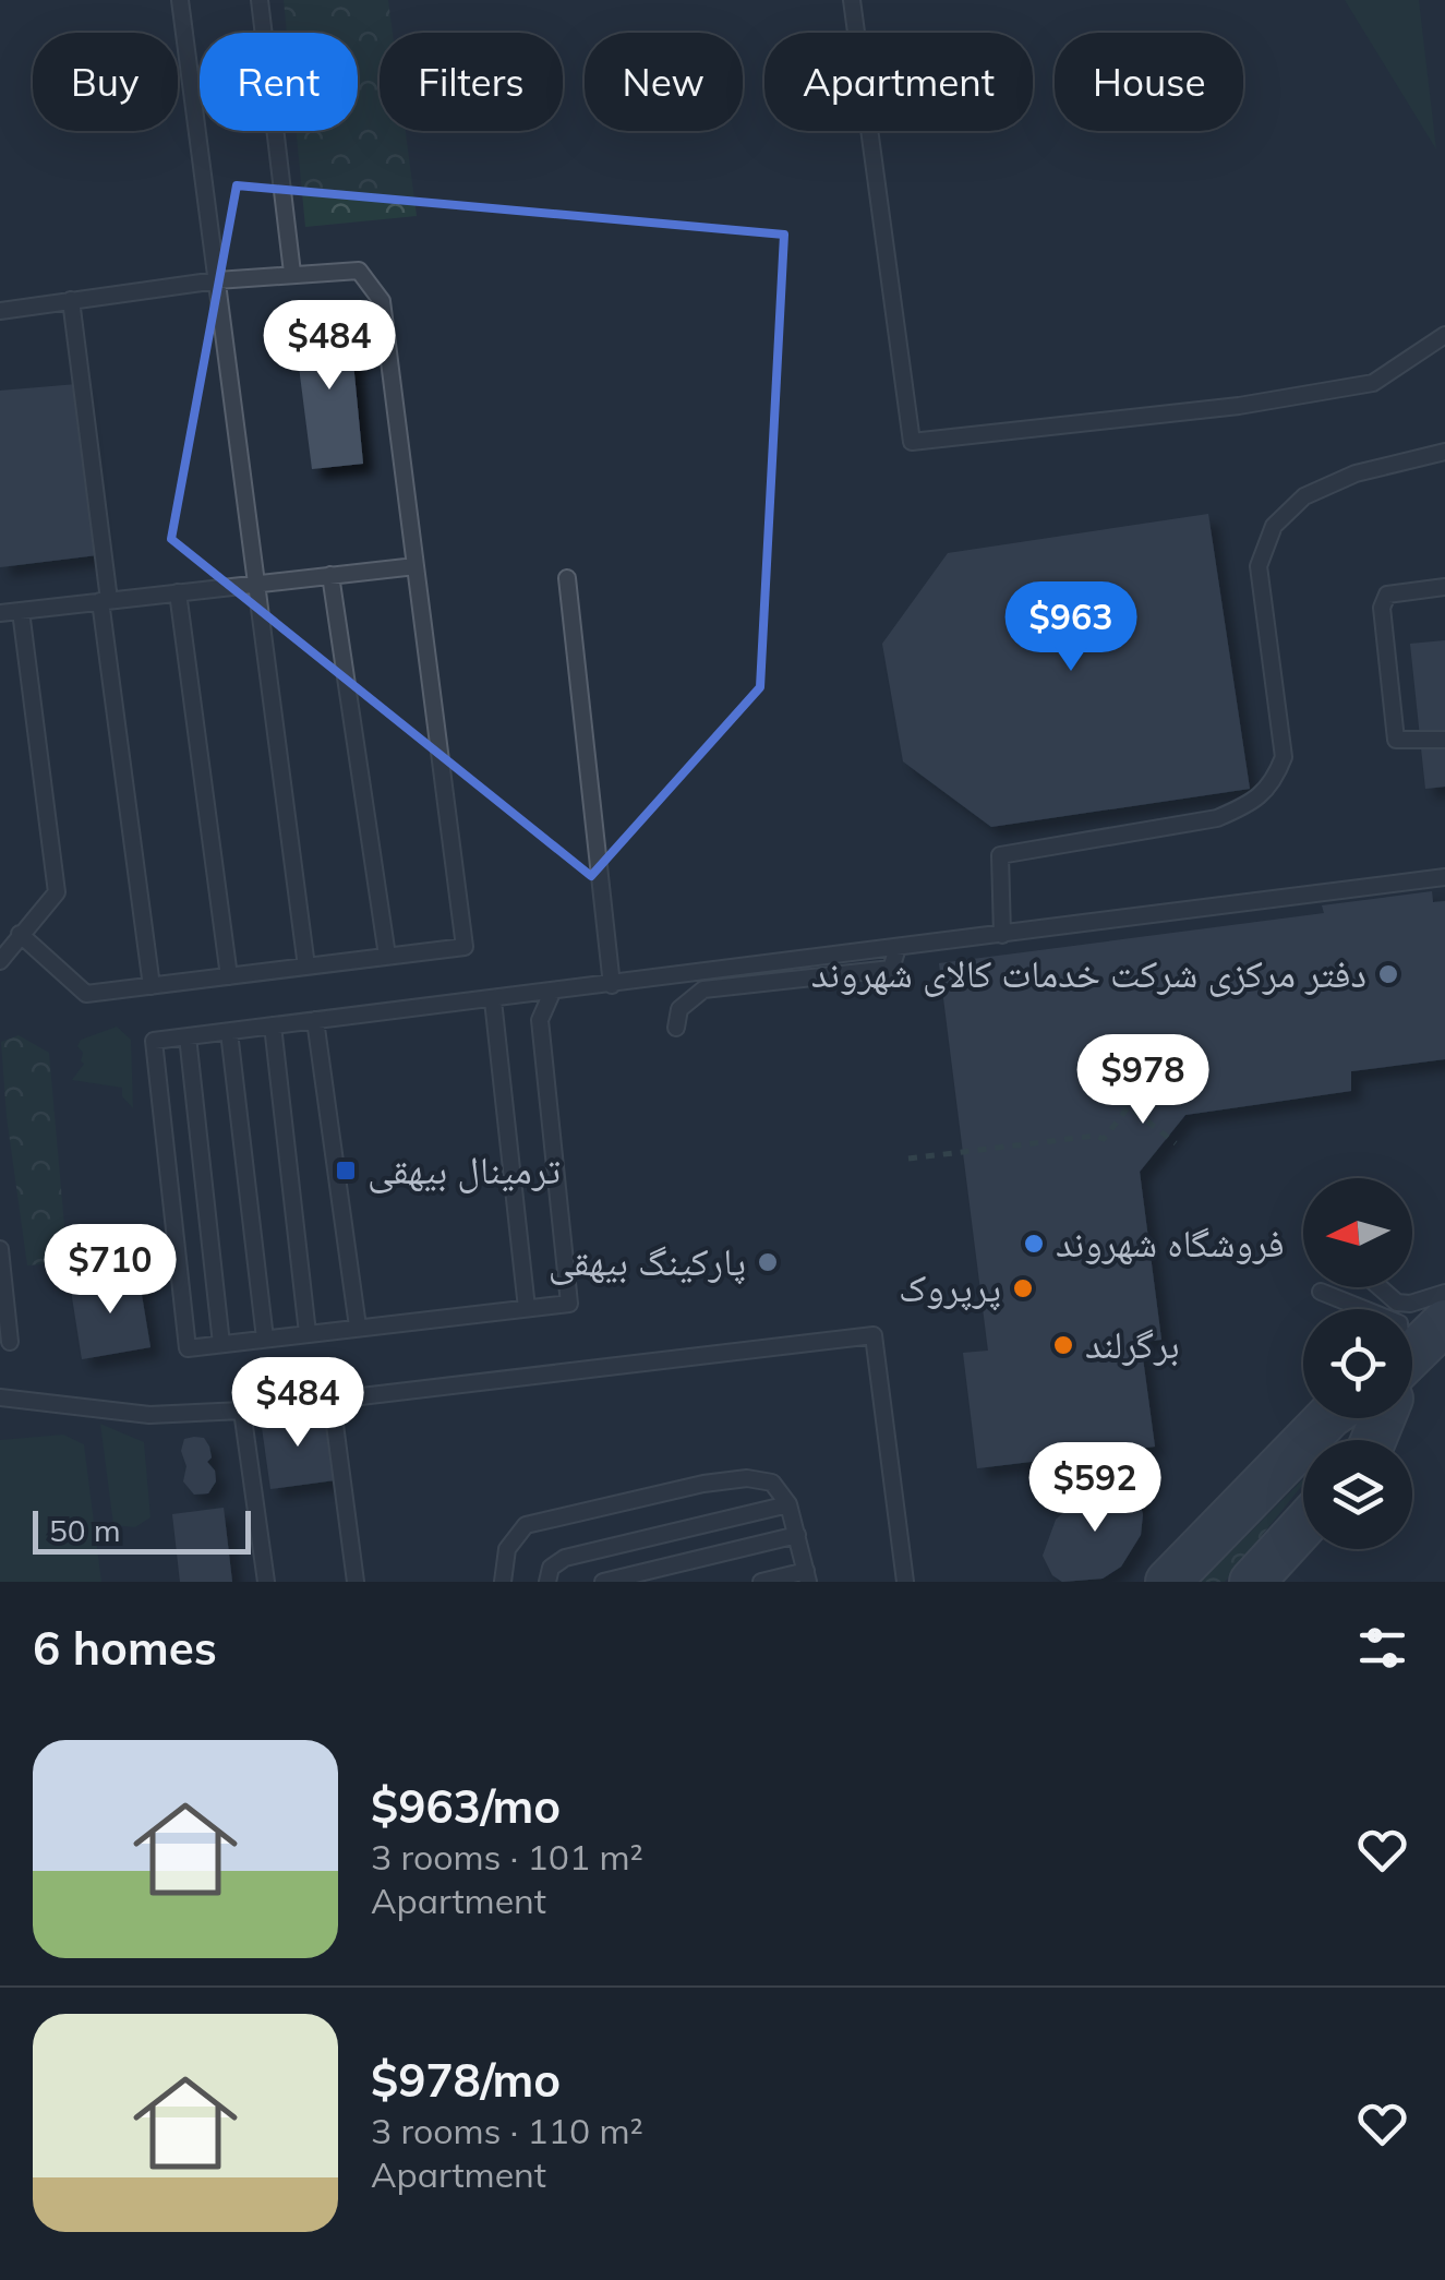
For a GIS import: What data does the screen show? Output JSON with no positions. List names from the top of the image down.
{
  "places": {
    "other": [
      "دفتر مرکزی شرکت خدمات کالای شهروند",
      "فروشگاه شهروند",
      "پارکینگ بیهقی",
      "پرپروک",
      "برگرلند"
    ],
    "transit": ["ترمینال بیهقی"]
  },
  "scale_bar": "50 m",
  "north": "left",
  "page": {
    "chip": [
      "Buy",
      "Rent",
      "Filters",
      "New",
      "Apartment",
      "House"
    ],
    "price": [
      "$484",
      "$963",
      "$978",
      "$710",
      "$484",
      "$592"
    ],
    "scale": "50 m",
    "heading": "6 homes",
    "list": [
      {
        "name": "$963/mo",
        "note": "3 rooms · 101 m² · Apartment"
      },
      {
        "name": "$978/mo",
        "note": "3 rooms · 110 m² · Apartment"
      }
    ]
  }
}
